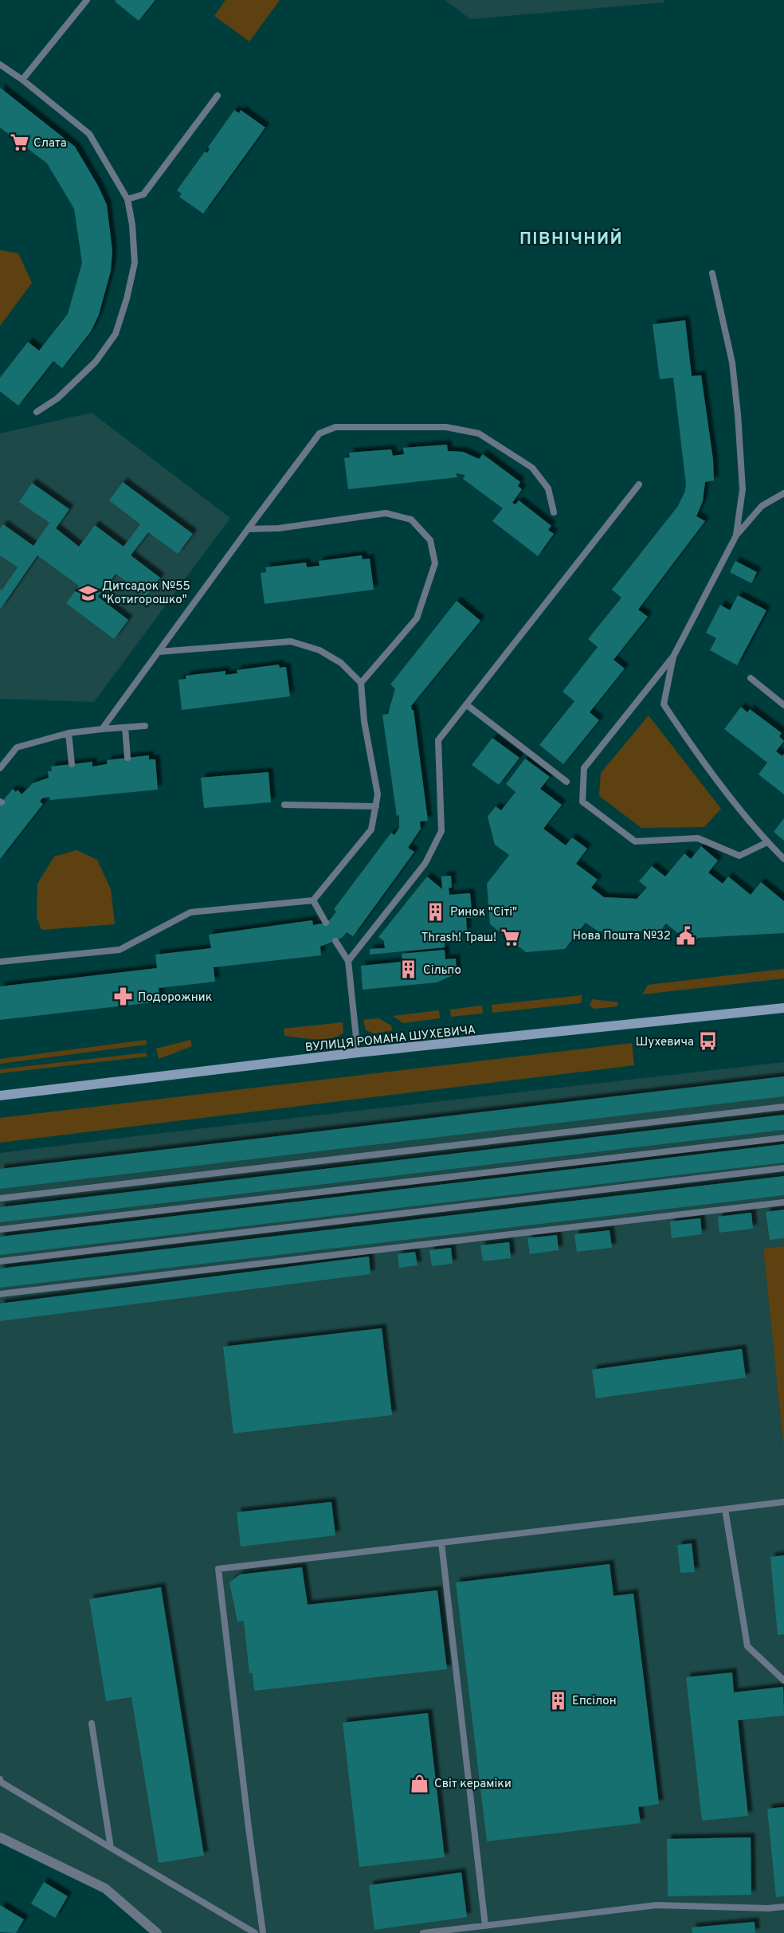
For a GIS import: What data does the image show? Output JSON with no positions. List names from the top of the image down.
{
  "streets": {
    "main road": ["ВУЛИЦЯ РОМАНА ШУХЕВИЧА"]
  },
  "districts": ["ПІВНІЧНИЙ"],
  "places": {
    "supermarket": ["Слата", "Thrash! Траш!"],
    "school or university": ["Дитсадок №55 \"Котигорошко\""],
    "building": ["Ринок \"Сіті\"", "Сільпо", "Епсілон"],
    "public building": ["Нова Пошта №32"],
    "pharmacy": ["Подорожник"],
    "bus stop": ["Шухевича"],
    "shop": ["Світ кераміки"]
  }
}
